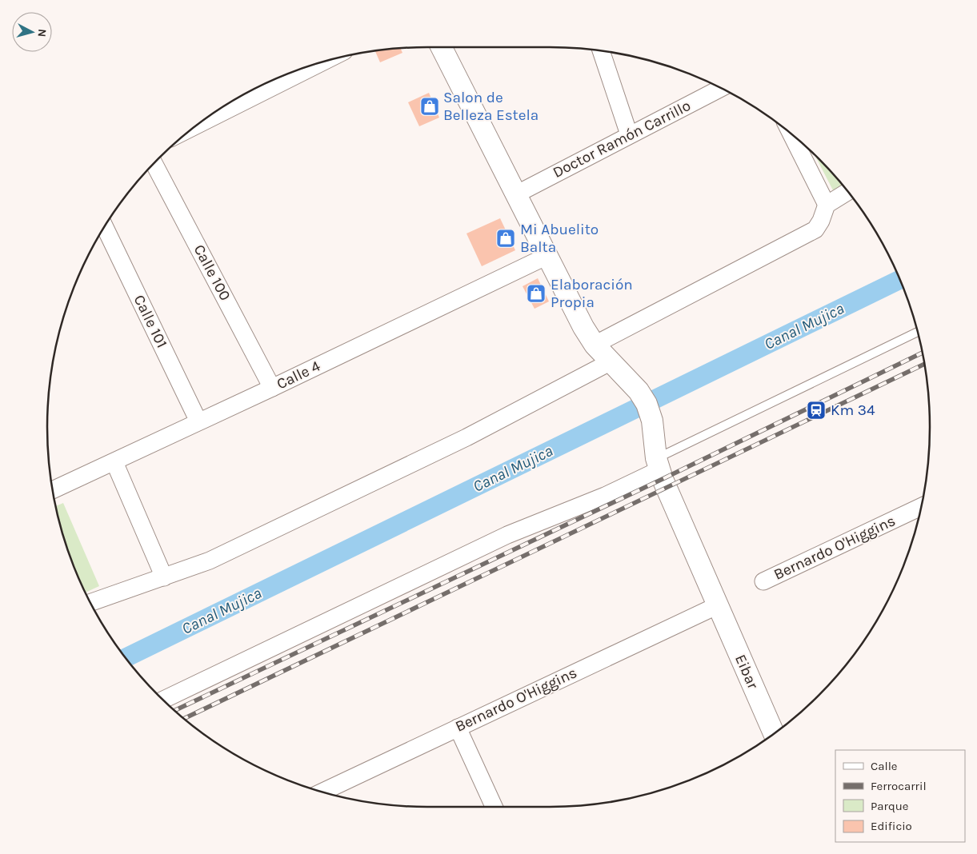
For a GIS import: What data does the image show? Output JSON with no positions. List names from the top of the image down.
{
  "streets": {
    "street": [
      "Doctor Ramón Carrillo",
      "Calle 100",
      "Calle 101",
      "Calle 4",
      "Bernardo O'Higgins",
      "Eibar"
    ]
  },
  "crossings": [
    ["Doctor Ramón Carrillo", "Eibar"],
    ["Calle 100", "Calle 4"],
    ["Calle 101", "Calle 4"],
    ["Calle 4", "Eibar"],
    ["Bernardo O'Higgins", "Eibar"]
  ],
  "water": ["Canal Mujica"],
  "places": {
    "shop": ["Salon de Belleza Estela", "Mi Abuelito Balta", "Elaboración Propia"],
    "station": ["Km 34"]
  },
  "legend": [
    "Calle",
    "Ferrocarril",
    "Parque",
    "Edificio"
  ],
  "north": "right"
}
